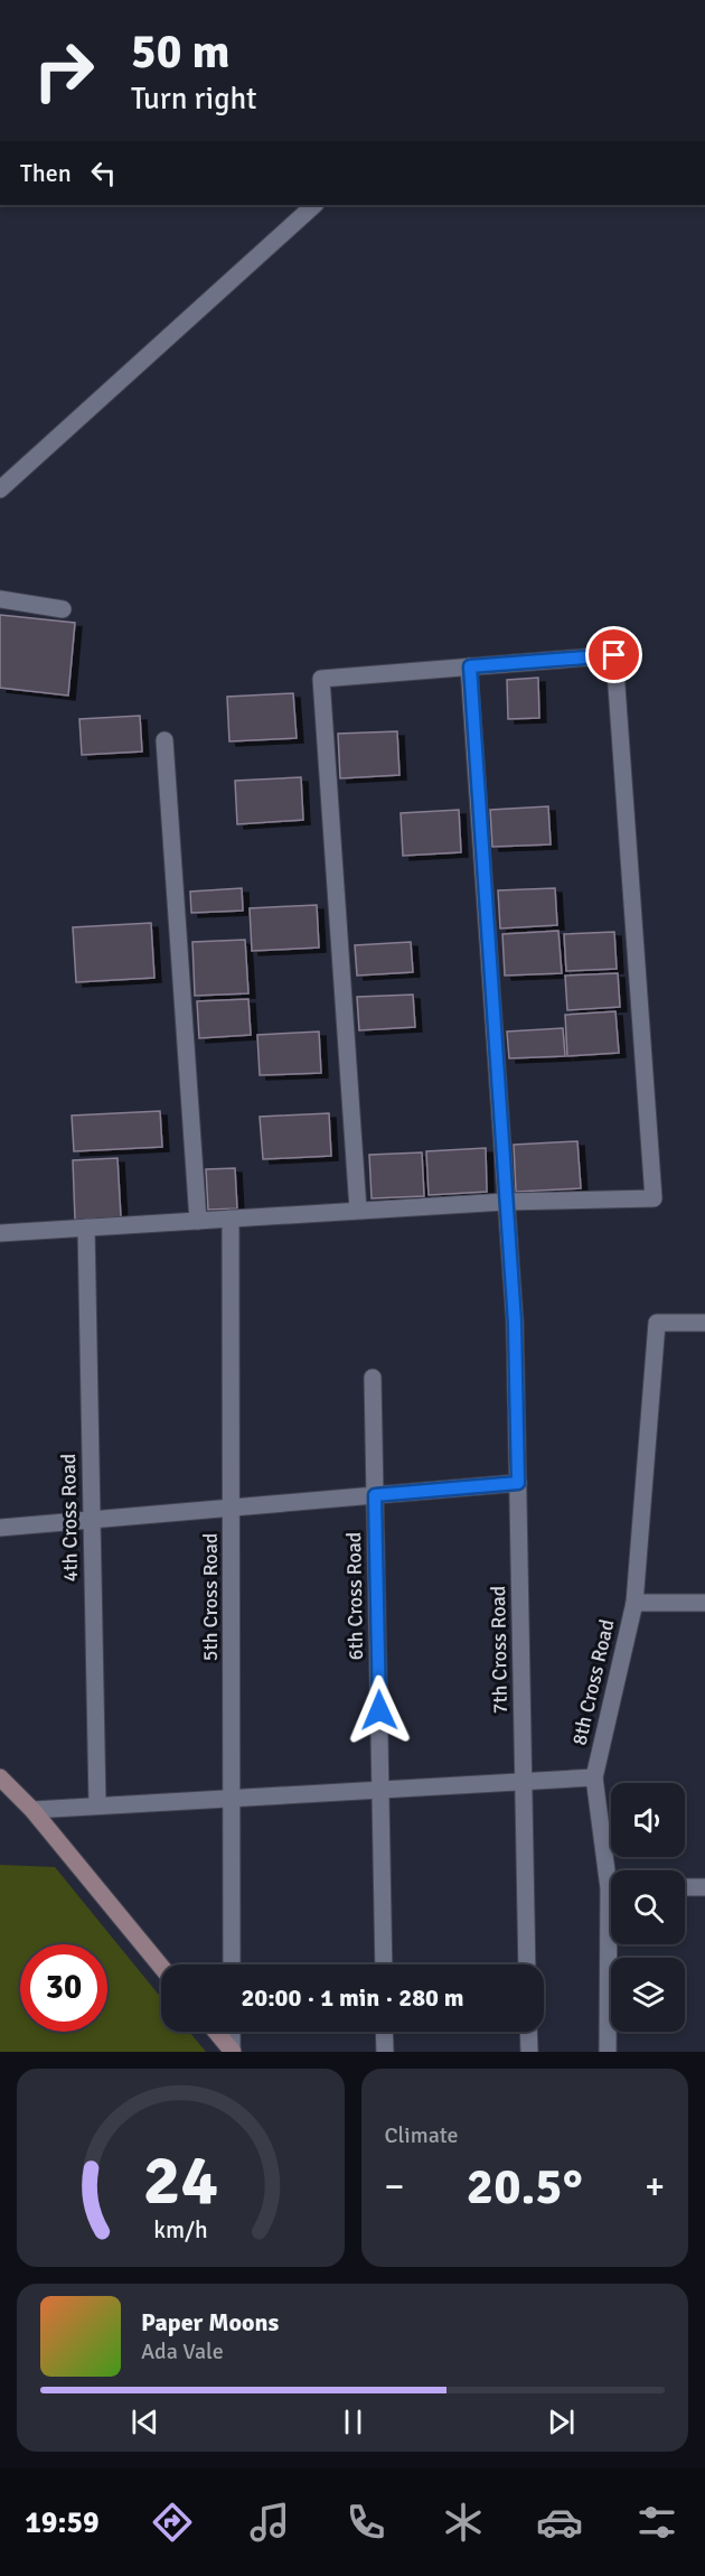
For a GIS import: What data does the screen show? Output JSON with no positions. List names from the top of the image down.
{
  "streets": {
    "street": [
      "4th Cross Road",
      "6th Cross Road",
      "5th Cross Road",
      "7th Cross Road",
      "8th Cross Road"
    ]
  },
  "page": {
    "turn": ["50 m", "Turn right"],
    "then": "Then",
    "limit": "30",
    "trip": "20:00 · 1 min · 280 m",
    "tile": "Climate",
    "heat": ["−", "20.5°", "+"],
    "song": ["Paper Moons", "Ada Vale"],
    "tabs": "19:59",
    "gauge": ["24", "km/h"]
  }
}
